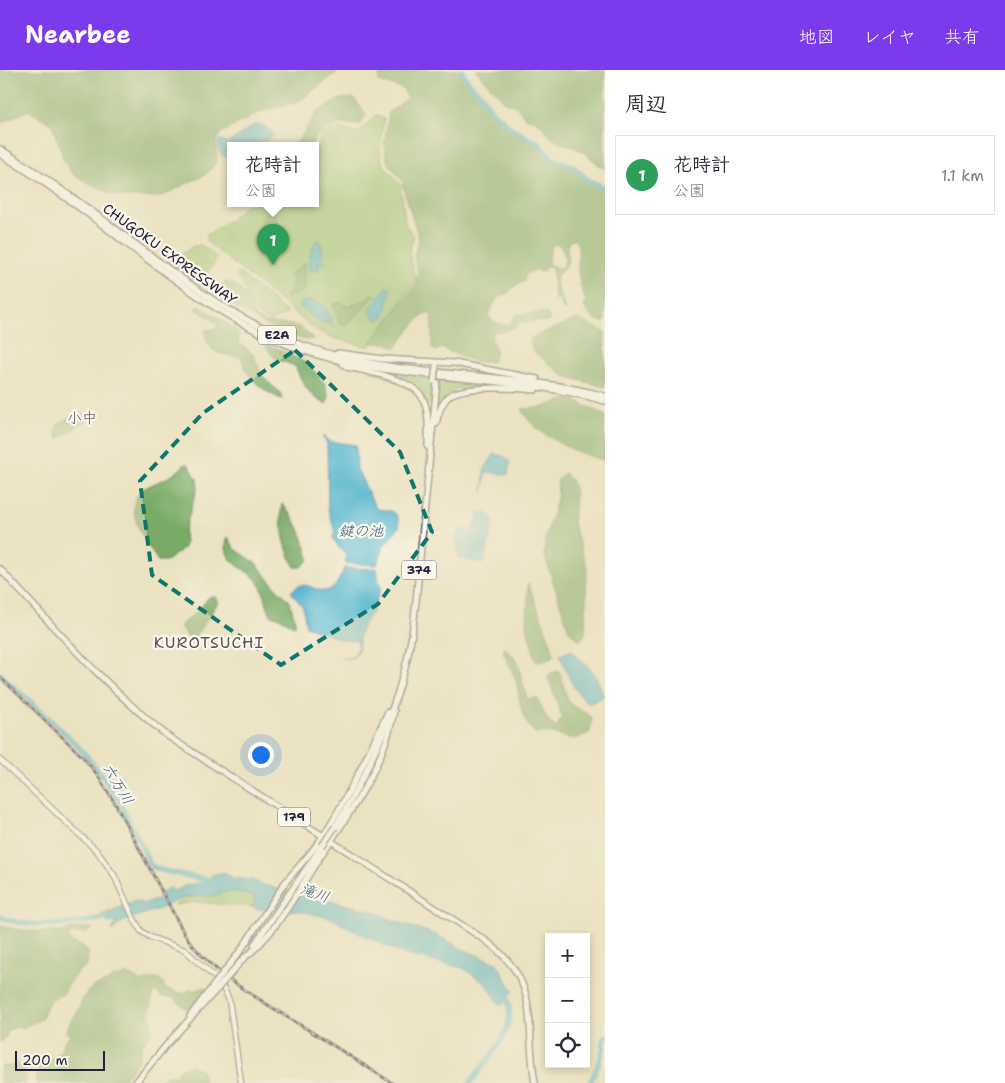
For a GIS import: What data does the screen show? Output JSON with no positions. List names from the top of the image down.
{
  "streets": {
    "highway": [
      "CHUGOKU EXPRESSWAY",
      "E2A",
      "374",
      "179"
    ]
  },
  "districts": ["小中", "KUROTSUCHI"],
  "water": ["鍵の池", "六万川", "滝川"],
  "scale_bar": "200 m",
  "page": {
    "header": "Nearbee",
    "nav": ["地図", "レイヤ", "共有"],
    "heading": "周辺",
    "list": [
      {
        "mark": "1",
        "name": "花時計",
        "note": "公園",
        "value": "1.1 km"
      }
    ],
    "popup": ["花時計", "公園"],
    "pins": "1",
    "map_buttons": ["+", "−"],
    "scale": "200 m"
  }
}
